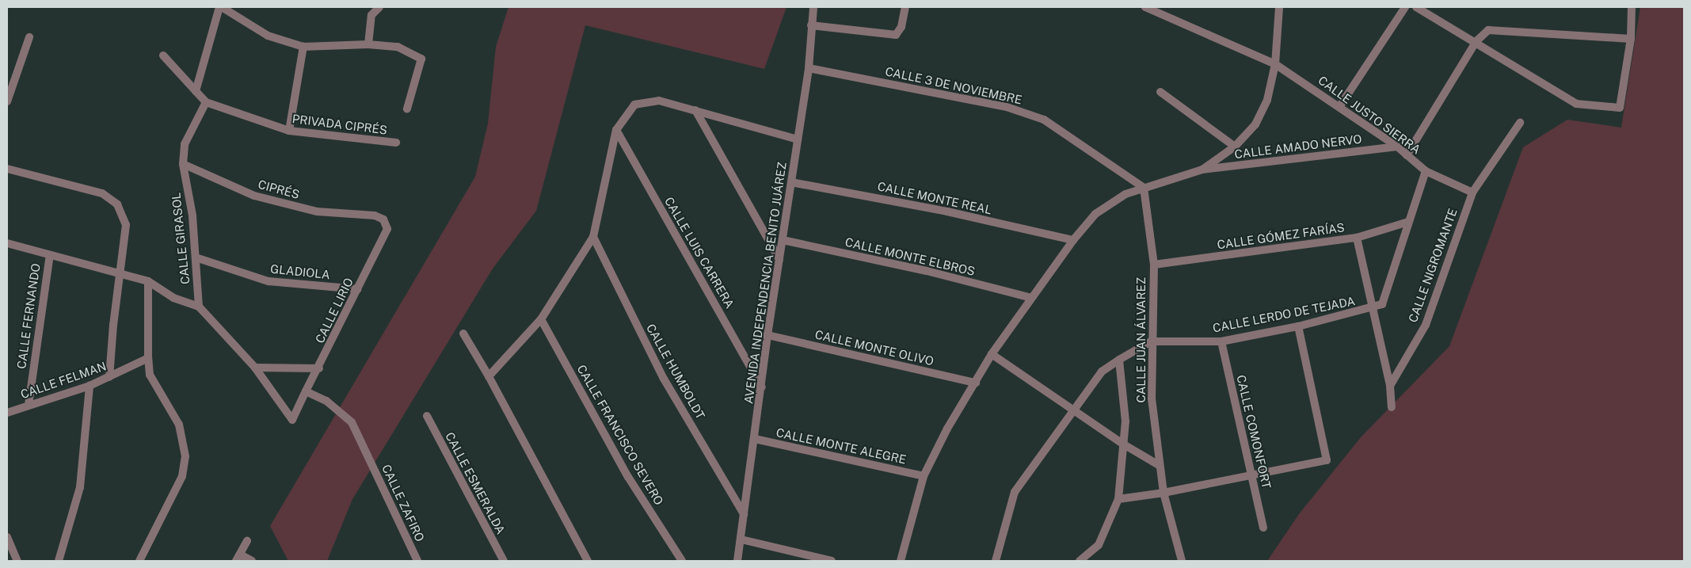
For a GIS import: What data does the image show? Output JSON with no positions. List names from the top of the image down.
{
  "streets": {
    "street": [
      "CALLE 3 DE NOVIEMBRE",
      "CALLE JUSTO SIERRA",
      "PRIVADA CIPRÉS",
      "CALLE AMADO NERVO",
      "CIPRÉS",
      "CALLE MONTE REAL",
      "CALLE GÓMEZ FARÍAS",
      "CALLE GIRASOL",
      "CALLE LUIS CARRERA",
      "CALLE MONTE ELBROS",
      "CALLE NIGROMANTE",
      "GLADIOLA",
      "AVENIDA INDEPENDENCIA BENITO JUÁREZ",
      "CALLE LIRIO",
      "CALLE LERDO DE TEJADA",
      "CALLE FERNANDO",
      "CALLE JUAN ÁLVAREZ",
      "CALLE MONTE OLIVO",
      "CALLE HUMBOLDT",
      "CALLE FELMAN",
      "CALLE COMONFORT",
      "CALLE FRANCISCO SEVERO",
      "CALLE MONTE ALEGRE",
      "CALLE ESMERALDA",
      "CALLE ZAFIRO"
    ]
  },
  "crossings": [
    ["CALLE 3 DE NOVIEMBRE", "AVENIDA INDEPENDENCIA BENITO JUÁREZ"],
    ["CALLE 3 DE NOVIEMBRE", "CALLE JUAN ÁLVAREZ"],
    ["CALLE JUSTO SIERRA", "CALLE AMADO NERVO"],
    ["CALLE JUSTO SIERRA", "CALLE NIGROMANTE"],
    ["PRIVADA CIPRÉS", "CALLE GIRASOL"],
    ["CIPRÉS", "CALLE GIRASOL"],
    ["CIPRÉS", "CALLE LIRIO"],
    ["CALLE MONTE REAL", "AVENIDA INDEPENDENCIA BENITO JUÁREZ"],
    ["CALLE GÓMEZ FARÍAS", "CALLE JUAN ÁLVAREZ"],
    ["CALLE GIRASOL", "GLADIOLA"],
    ["CALLE LUIS CARRERA", "AVENIDA INDEPENDENCIA BENITO JUÁREZ"],
    ["CALLE MONTE ELBROS", "AVENIDA INDEPENDENCIA BENITO JUÁREZ"],
    ["GLADIOLA", "CALLE LIRIO"],
    ["AVENIDA INDEPENDENCIA BENITO JUÁREZ", "CALLE MONTE OLIVO"],
    ["AVENIDA INDEPENDENCIA BENITO JUÁREZ", "CALLE HUMBOLDT"],
    ["AVENIDA INDEPENDENCIA BENITO JUÁREZ", "CALLE MONTE ALEGRE"],
    ["CALLE LIRIO", "CALLE ZAFIRO"],
    ["CALLE LERDO DE TEJADA", "CALLE JUAN ÁLVAREZ"],
    ["CALLE LERDO DE TEJADA", "CALLE COMONFORT"],
    ["CALLE FERNANDO", "CALLE FELMAN"]
  ]
}
